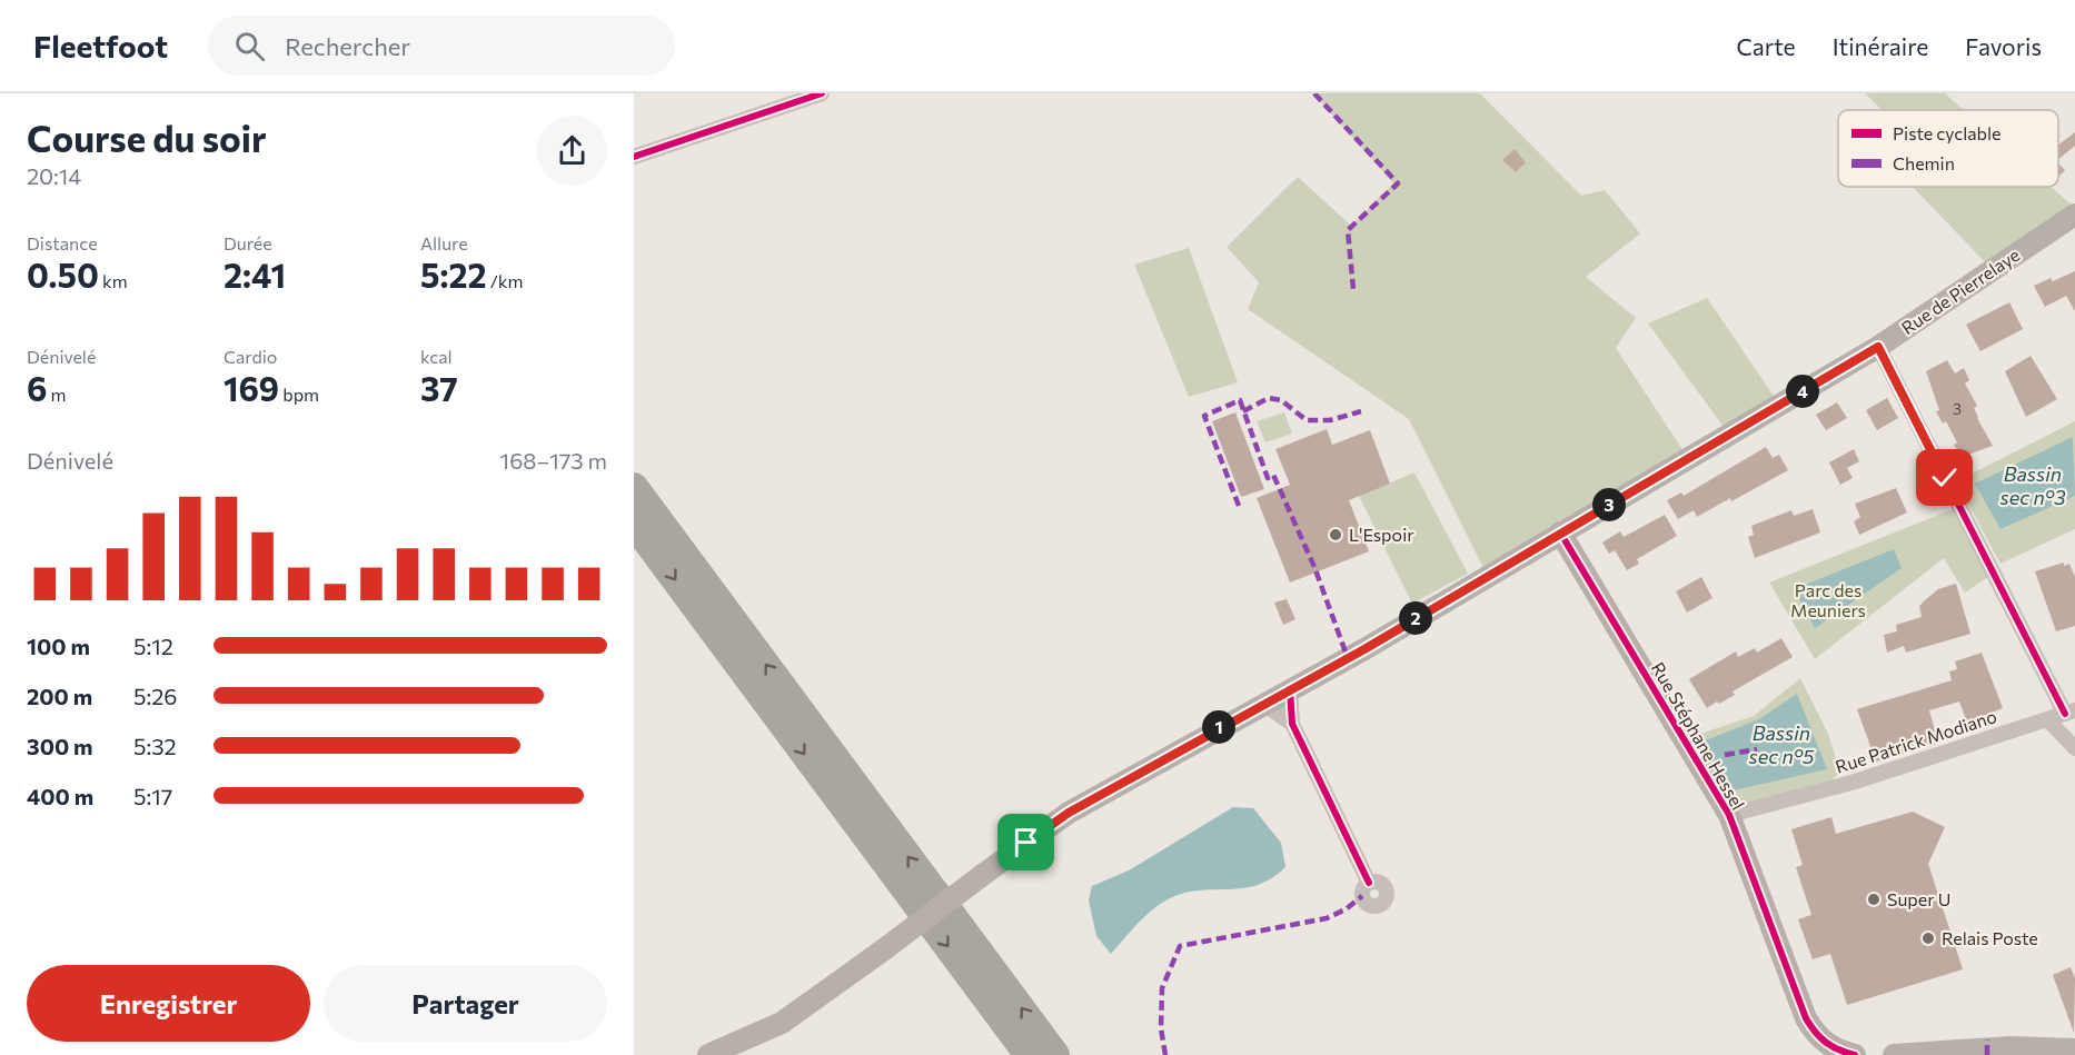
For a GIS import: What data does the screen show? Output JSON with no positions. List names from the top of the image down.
{
  "streets": {
    "main road": ["Rue de Pierrelaye", "Rue Stéphane Hessel"],
    "street": ["Rue Patrick Modiano"]
  },
  "crossings": [
    ["Rue de Pierrelaye", "Rue Stéphane Hessel"],
    ["Rue Stéphane Hessel", "Rue Patrick Modiano"]
  ],
  "water": ["Bassin sec n°3", "Bassin sec n°5"],
  "parks": ["Parc des Meuniers"],
  "places": ["L'Espoir", "Super U", "Relais Poste"],
  "house_numbers": ["3"],
  "legend": ["Piste cyclable", "Chemin"],
  "page": {
    "header": "Fleetfoot",
    "search": "Rechercher",
    "nav": ["Carte", "Itinéraire", "Favoris"],
    "heading": ["Course du soir", "20:14"],
    "stats": [
      ["Distance", "0.50 km"],
      ["Durée", "2:41"],
      ["Allure", "5:22 /km"],
      ["Dénivelé", "6 m"],
      ["Cardio", "169 bpm"],
      ["kcal", "37"]
    ],
    "pins": [
      "4",
      "3",
      "2",
      "1"
    ],
    "chart": ["Dénivelé", "168–173 m"],
    "list": [
      {
        "name": "100 m",
        "note": "5:12"
      },
      {
        "name": "200 m",
        "note": "5:26"
      },
      {
        "name": "300 m",
        "note": "5:32"
      },
      {
        "name": "400 m",
        "note": "5:17"
      }
    ],
    "buttons": ["Enregistrer", "Partager"]
  }
}
